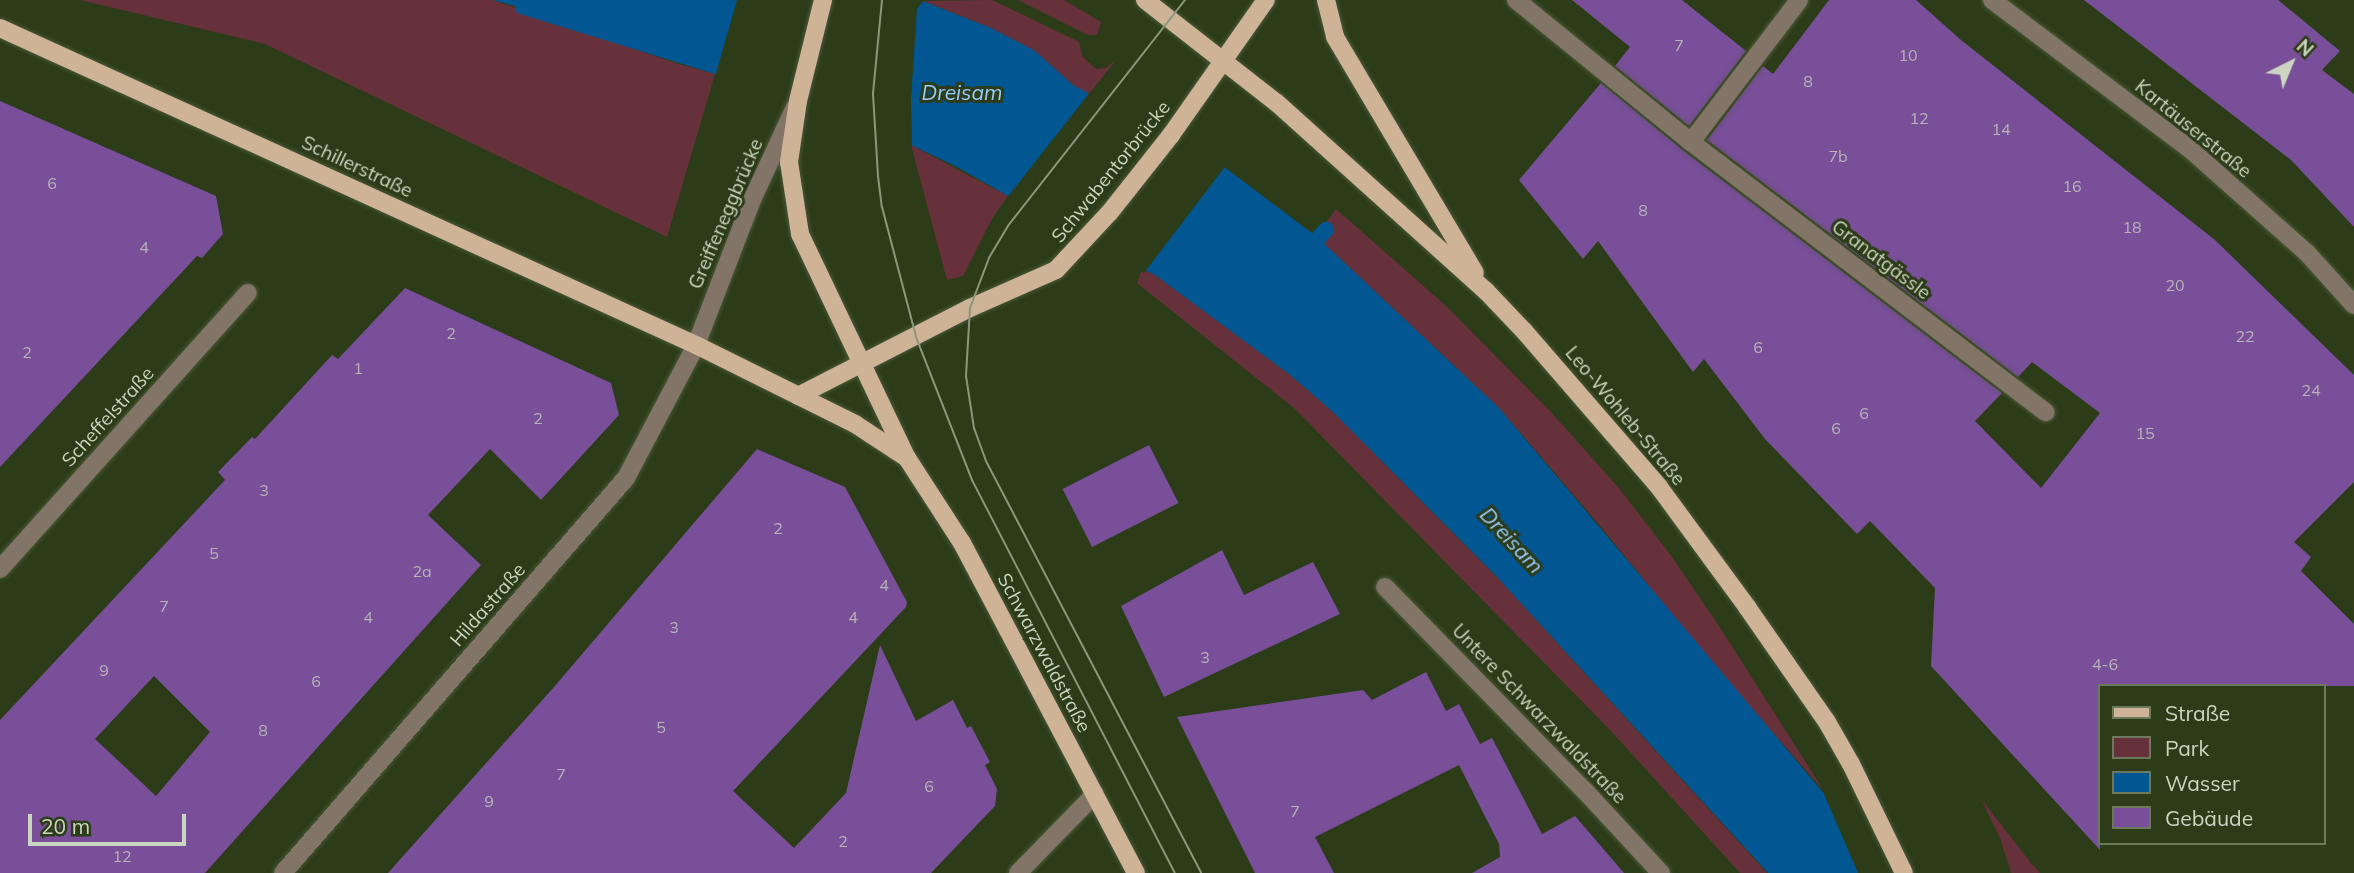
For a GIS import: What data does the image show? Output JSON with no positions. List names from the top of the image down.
{
  "streets": {
    "main road": [
      "Schillerstraße",
      "Schwabentorbrücke",
      "Greiffeneggbrücke",
      "Leo-Wohleb-Straße",
      "Schwarzwaldstraße"
    ],
    "street": [
      "Kartäuserstraße",
      "Granatgässle",
      "Scheffelstraße",
      "Hildastraße",
      "Untere Schwarzwaldstraße"
    ]
  },
  "crossings": [
    ["Schillerstraße", "Greiffeneggbrücke"],
    ["Schillerstraße", "Hildastraße"],
    ["Schillerstraße", "Schwarzwaldstraße"],
    ["Schwabentorbrücke", "Greiffeneggbrücke"],
    ["Schwabentorbrücke", "Leo-Wohleb-Straße"],
    ["Schwabentorbrücke", "Schwarzwaldstraße"],
    ["Greiffeneggbrücke", "Hildastraße"],
    ["Greiffeneggbrücke", "Schwarzwaldstraße"],
    ["Hildastraße", "Schwarzwaldstraße"]
  ],
  "water": ["Dreisam"],
  "house_numbers": [
    "7",
    "10",
    "8",
    "12",
    "14",
    "7b",
    "6",
    "16",
    "8",
    "18",
    "4",
    "20",
    "2",
    "22",
    "6",
    "2",
    "1",
    "24",
    "6",
    "2",
    "6",
    "15",
    "3",
    "2",
    "5",
    "2a",
    "4",
    "7",
    "4",
    "4",
    "3",
    "3",
    "4-6",
    "9",
    "6",
    "5",
    "8",
    "7",
    "6",
    "9",
    "7",
    "2",
    "12"
  ],
  "legend": [
    "Straße",
    "Park",
    "Wasser",
    "Gebäude"
  ],
  "scale_bar": "20 m",
  "north": "top right"
}
